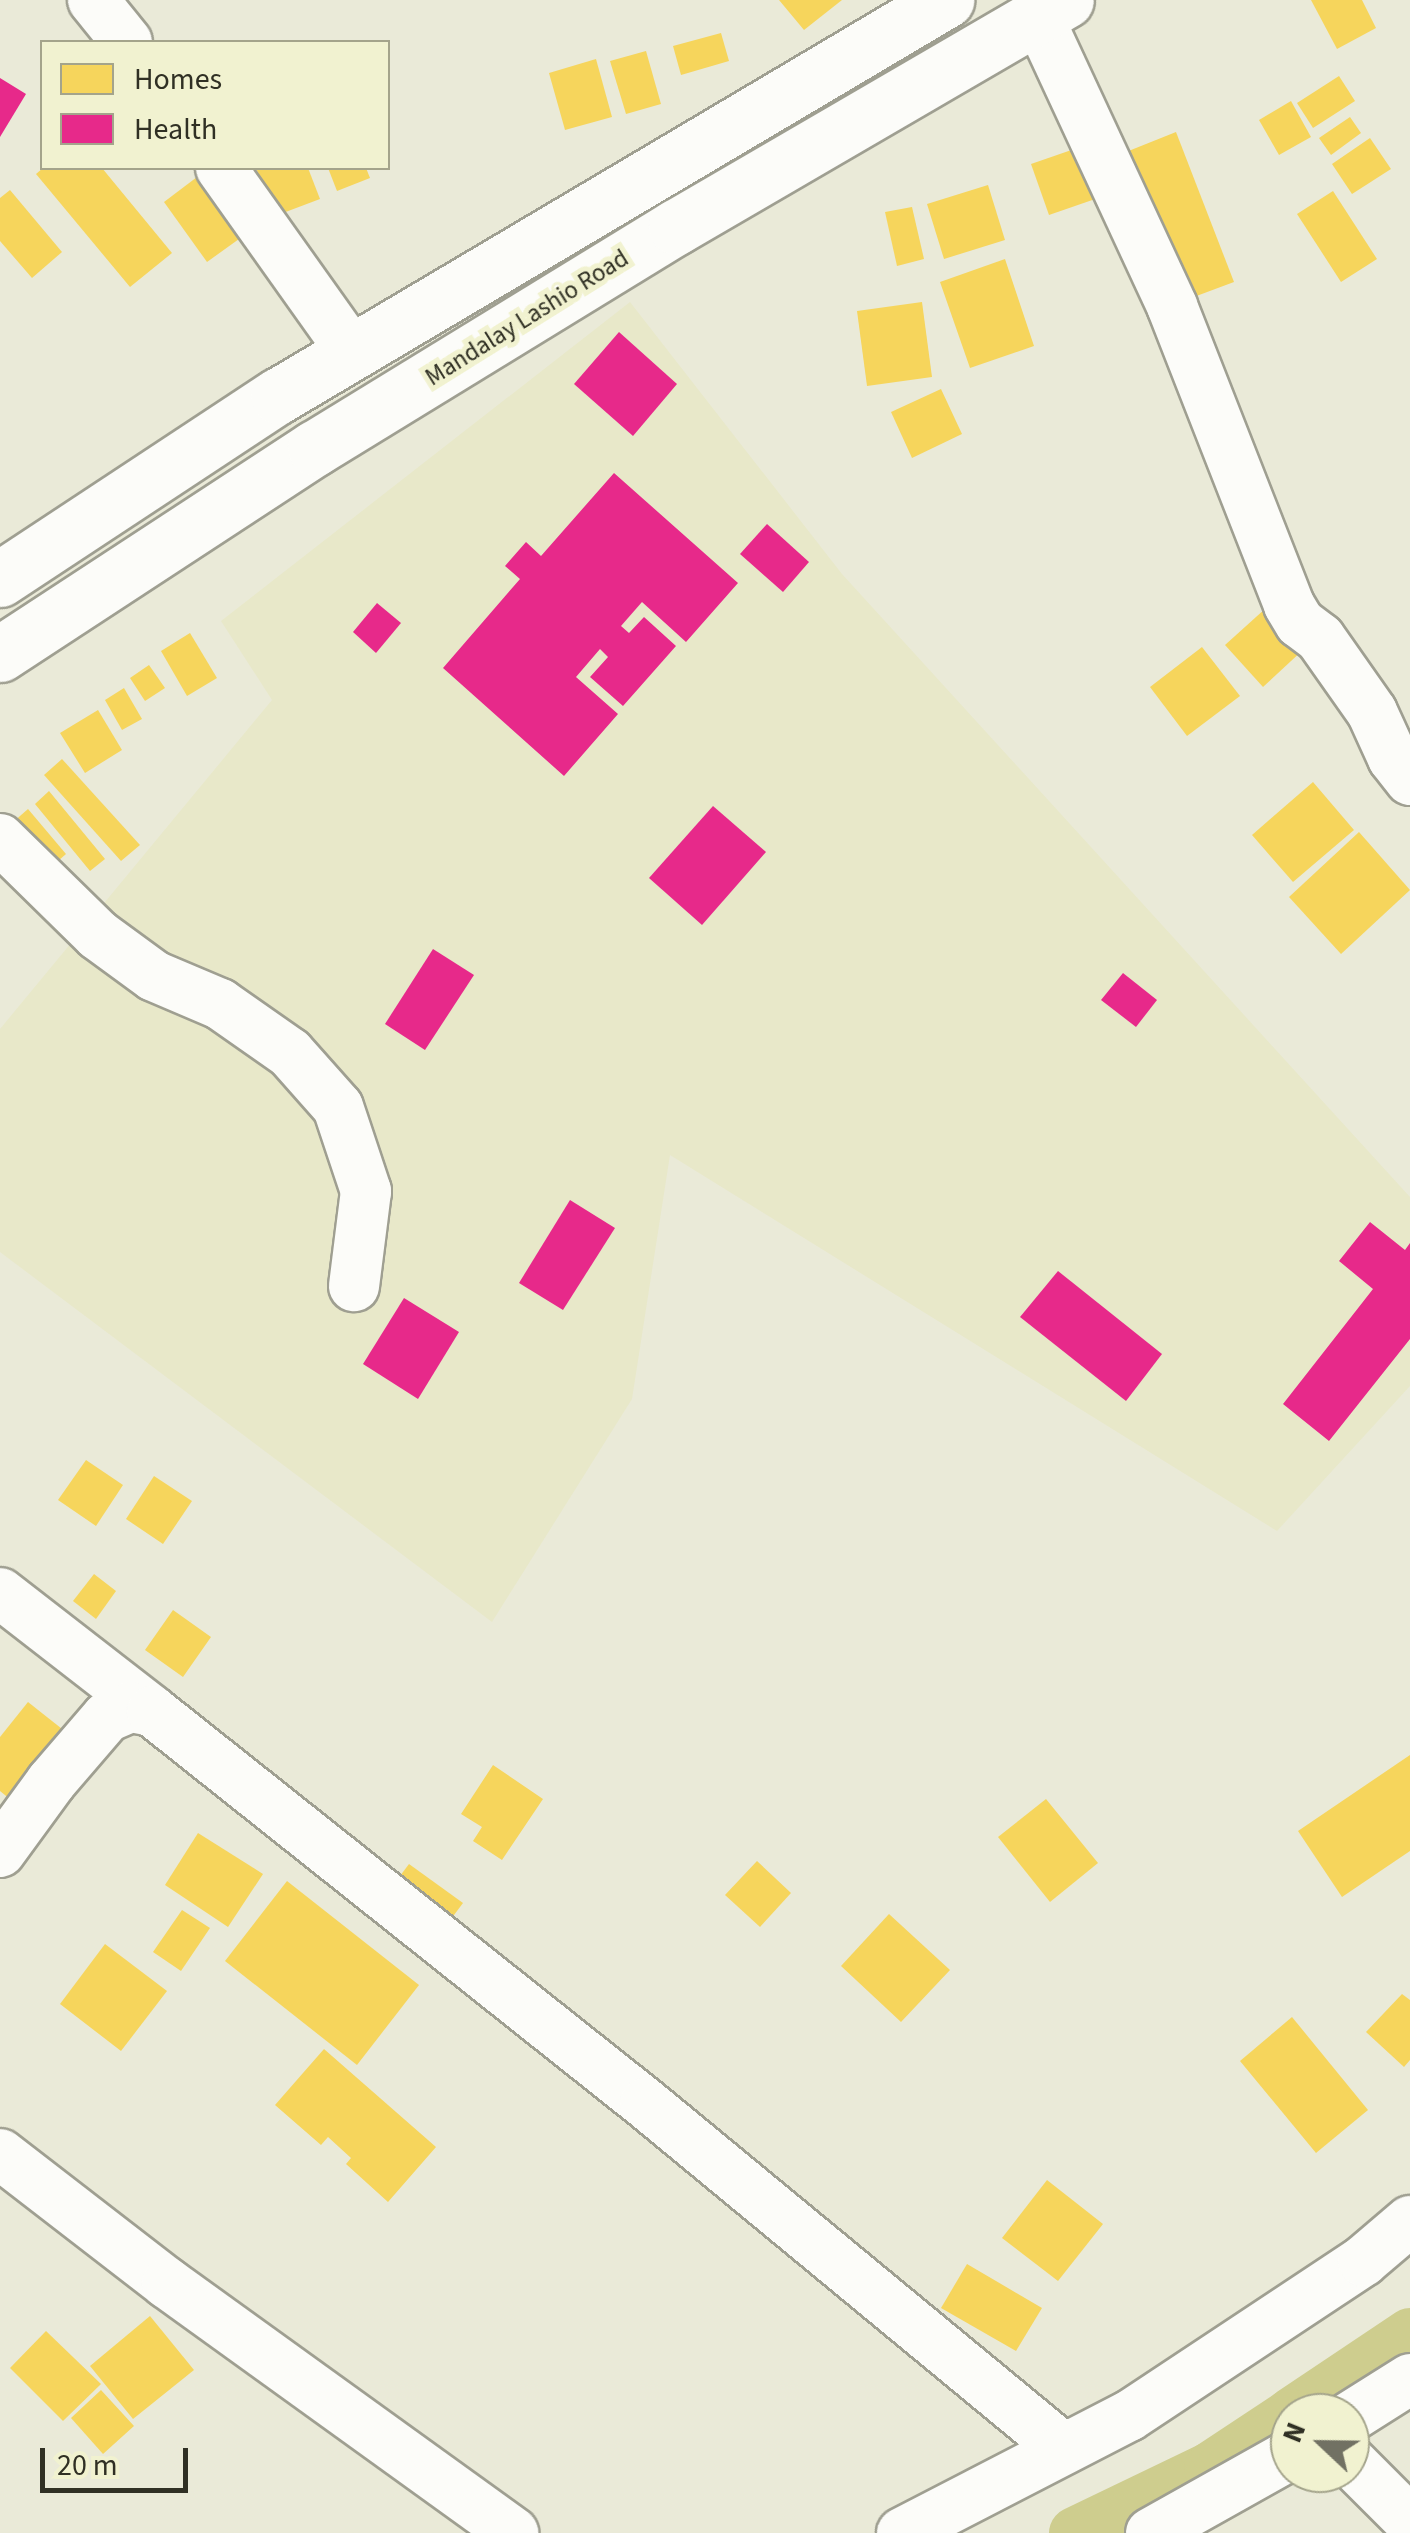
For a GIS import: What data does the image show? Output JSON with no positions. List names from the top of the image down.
{
  "streets": {
    "highway": ["Mandalay Lashio Road"]
  },
  "legend": ["Homes", "Health"],
  "scale_bar": "20 m",
  "north": "left"
}
